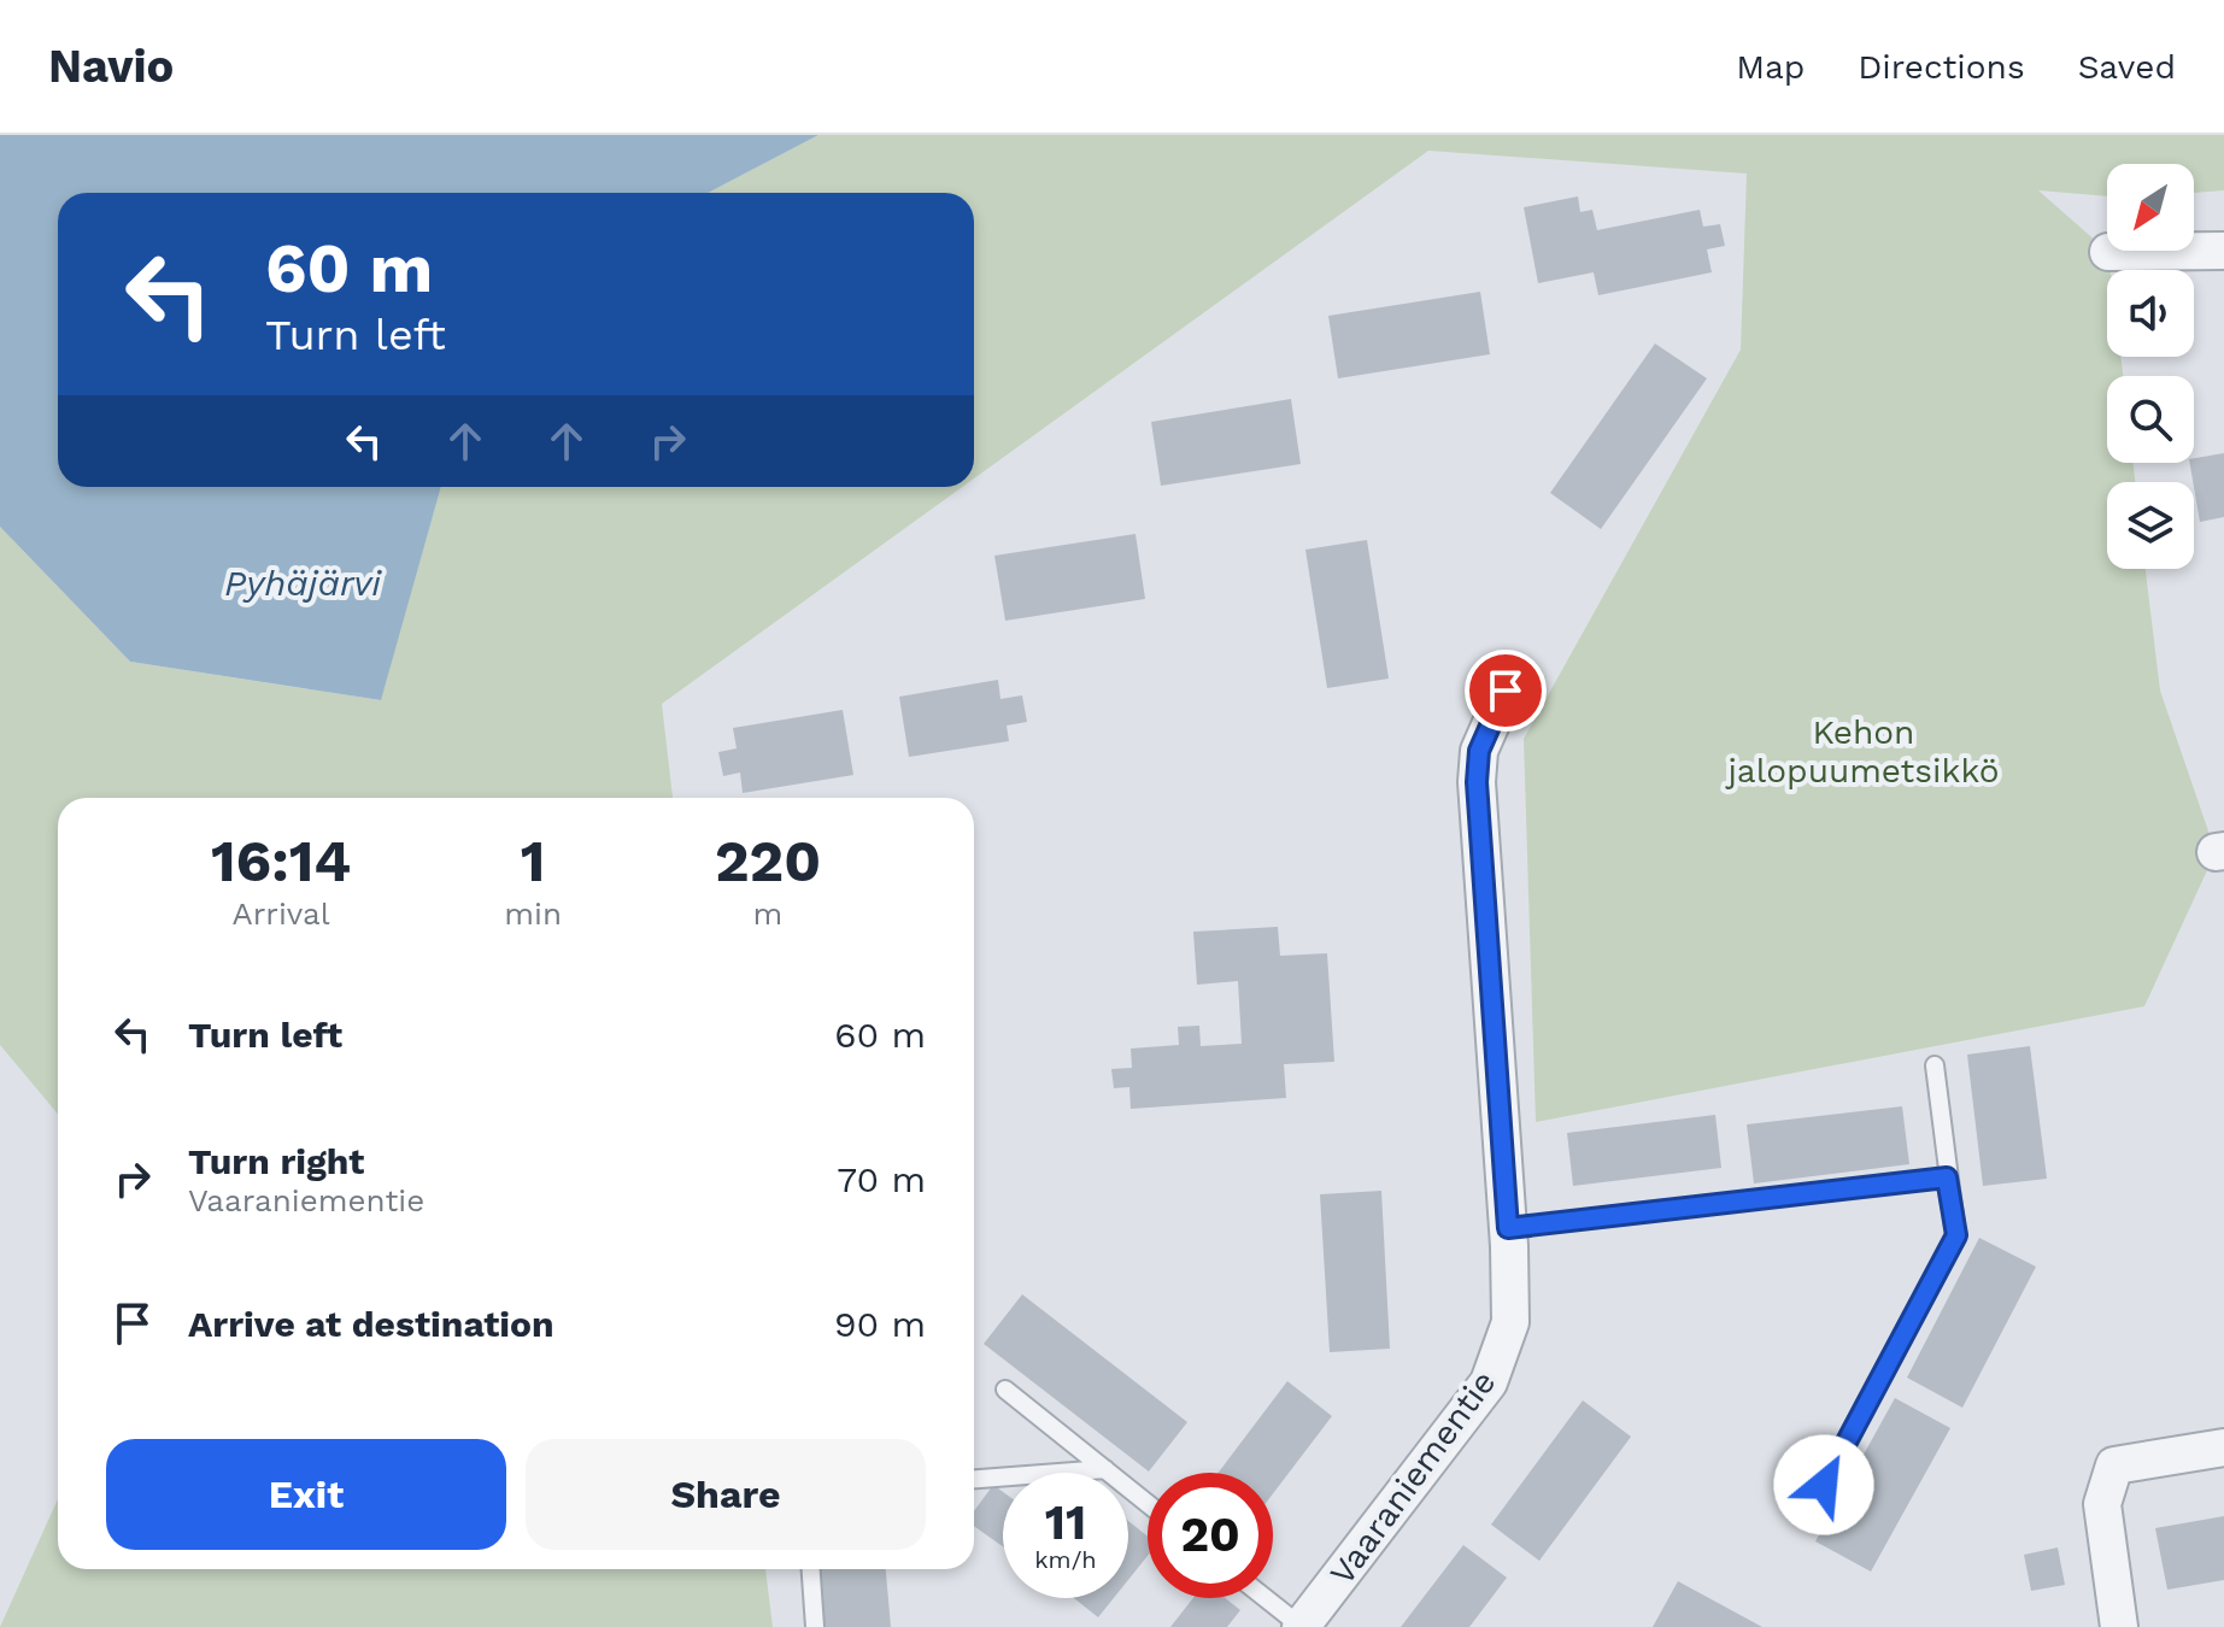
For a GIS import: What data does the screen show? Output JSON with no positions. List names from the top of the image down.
{
  "streets": {
    "street": ["Vaaraniementie"]
  },
  "water": ["Pyhäjärvi"],
  "parks": ["Kehon jalopuumetsikkö"],
  "north": "bottom left",
  "page": {
    "header": "Navio",
    "nav": ["Map", "Directions", "Saved"],
    "turn": ["60 m", "Turn left"],
    "eta": [
      "16:14",
      "Arrival",
      "1",
      "min",
      "220",
      "m"
    ],
    "list": [
      {
        "name": "Turn left",
        "value": "60 m"
      },
      {
        "name": "Turn right",
        "note": "Vaaraniementie",
        "value": "70 m"
      },
      {
        "name": "Arrive at destination",
        "value": "90 m"
      }
    ],
    "buttons": ["Exit", "Share"],
    "speed": "11 km/h",
    "limit": "20"
  }
}
